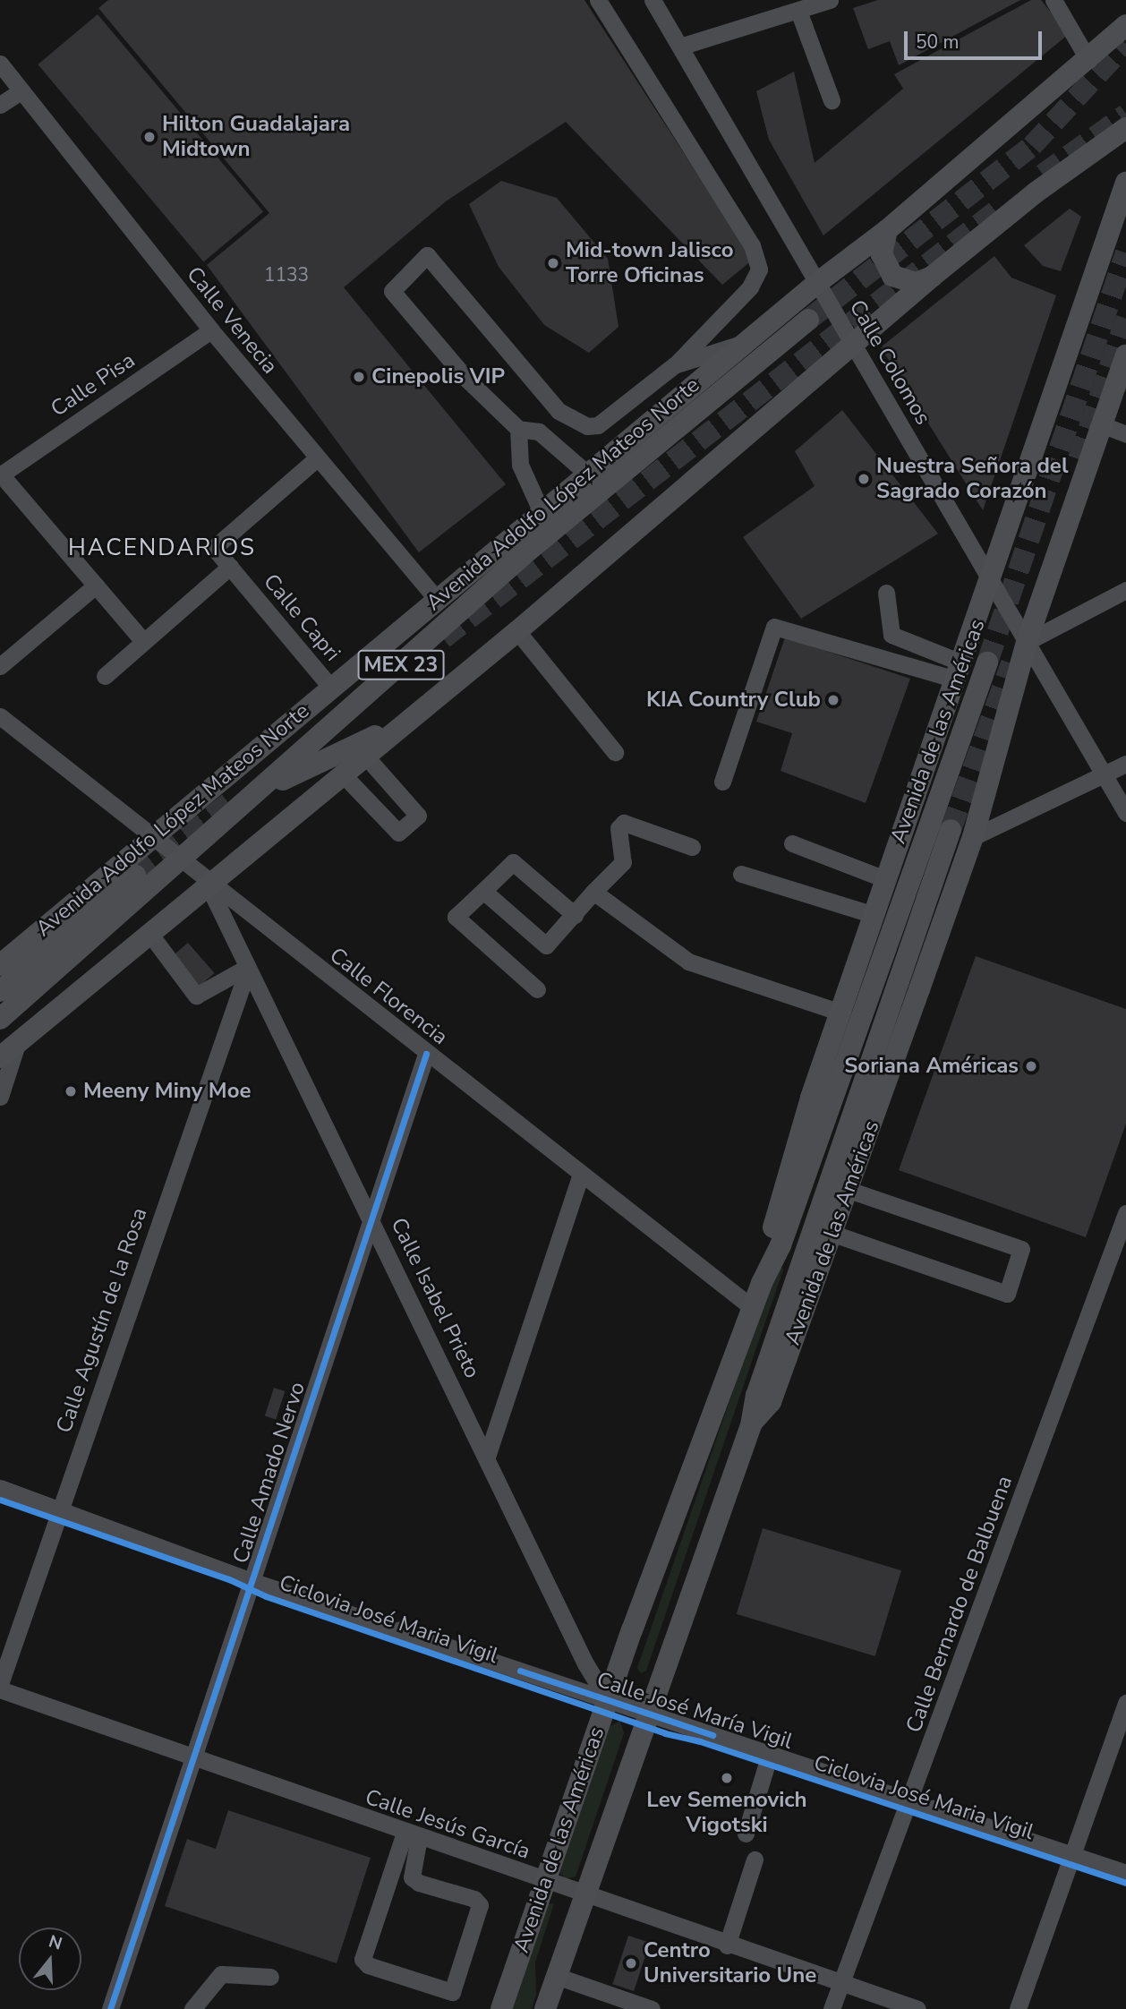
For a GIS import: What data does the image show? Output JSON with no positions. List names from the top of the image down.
{
  "streets": {
    "main road": ["Avenida Adolfo López Mateos Norte", "MEX 23", "Avenida de las Américas"],
    "street": [
      "Calle Venecia",
      "Calle Colomos",
      "Calle Pisa",
      "Calle Capri",
      "Calle Florencia",
      "Calle Isabel Prieto",
      "Calle Agustín de la Rosa",
      "Calle Amado Nervo",
      "Calle Bernardo de Balbuena",
      "Calle José María Vigil",
      "Calle Jesús García"
    ],
    "cycle path": ["Ciclovia José Maria Vigil"]
  },
  "crossings": [
    ["Calle Venecia", "Calle Pisa"],
    ["Calle Venecia", "Avenida Adolfo López Mateos Norte"],
    ["Calle Venecia", "Calle Capri"],
    ["Calle Colomos", "Avenida Adolfo López Mateos Norte"],
    ["Calle Colomos", "Avenida de las Américas"],
    ["Avenida Adolfo López Mateos Norte", "Calle Capri"],
    ["Avenida Adolfo López Mateos Norte", "Calle Florencia"],
    ["Avenida de las Américas", "Calle Florencia"],
    ["Avenida de las Américas", "Calle Isabel Prieto"],
    ["Avenida de las Américas", "Calle José María Vigil"],
    ["Avenida de las Américas", "Calle Jesús García"],
    ["Calle Florencia", "Calle Isabel Prieto"],
    ["Calle Florencia", "Calle Amado Nervo"],
    ["Calle Isabel Prieto", "Calle Agustín de la Rosa"],
    ["Calle Isabel Prieto", "Calle Amado Nervo"],
    ["Calle Isabel Prieto", "Calle José María Vigil"],
    ["Calle Agustín de la Rosa", "Calle José María Vigil"],
    ["Calle Amado Nervo", "Calle José María Vigil"],
    ["Calle Amado Nervo", "Calle Jesús García"],
    ["Calle Bernardo de Balbuena", "Calle José María Vigil"],
    ["Calle Bernardo de Balbuena", "Calle Jesús García"]
  ],
  "districts": ["HACENDARIOS"],
  "places": [
    "Hilton Guadalajara Midtown",
    "Mid-town Jalisco Torre Oficinas",
    "Cinepolis VIP",
    "Nuestra Señora del Sagrado Corazón",
    "KIA Country Club",
    "Soriana Américas",
    "Meeny Miny Moe",
    "Lev Semenovich Vigotski",
    "Centro Universitario Une"
  ],
  "house_numbers": ["1133"],
  "scale_bar": "50 m",
  "north": "top"
}
